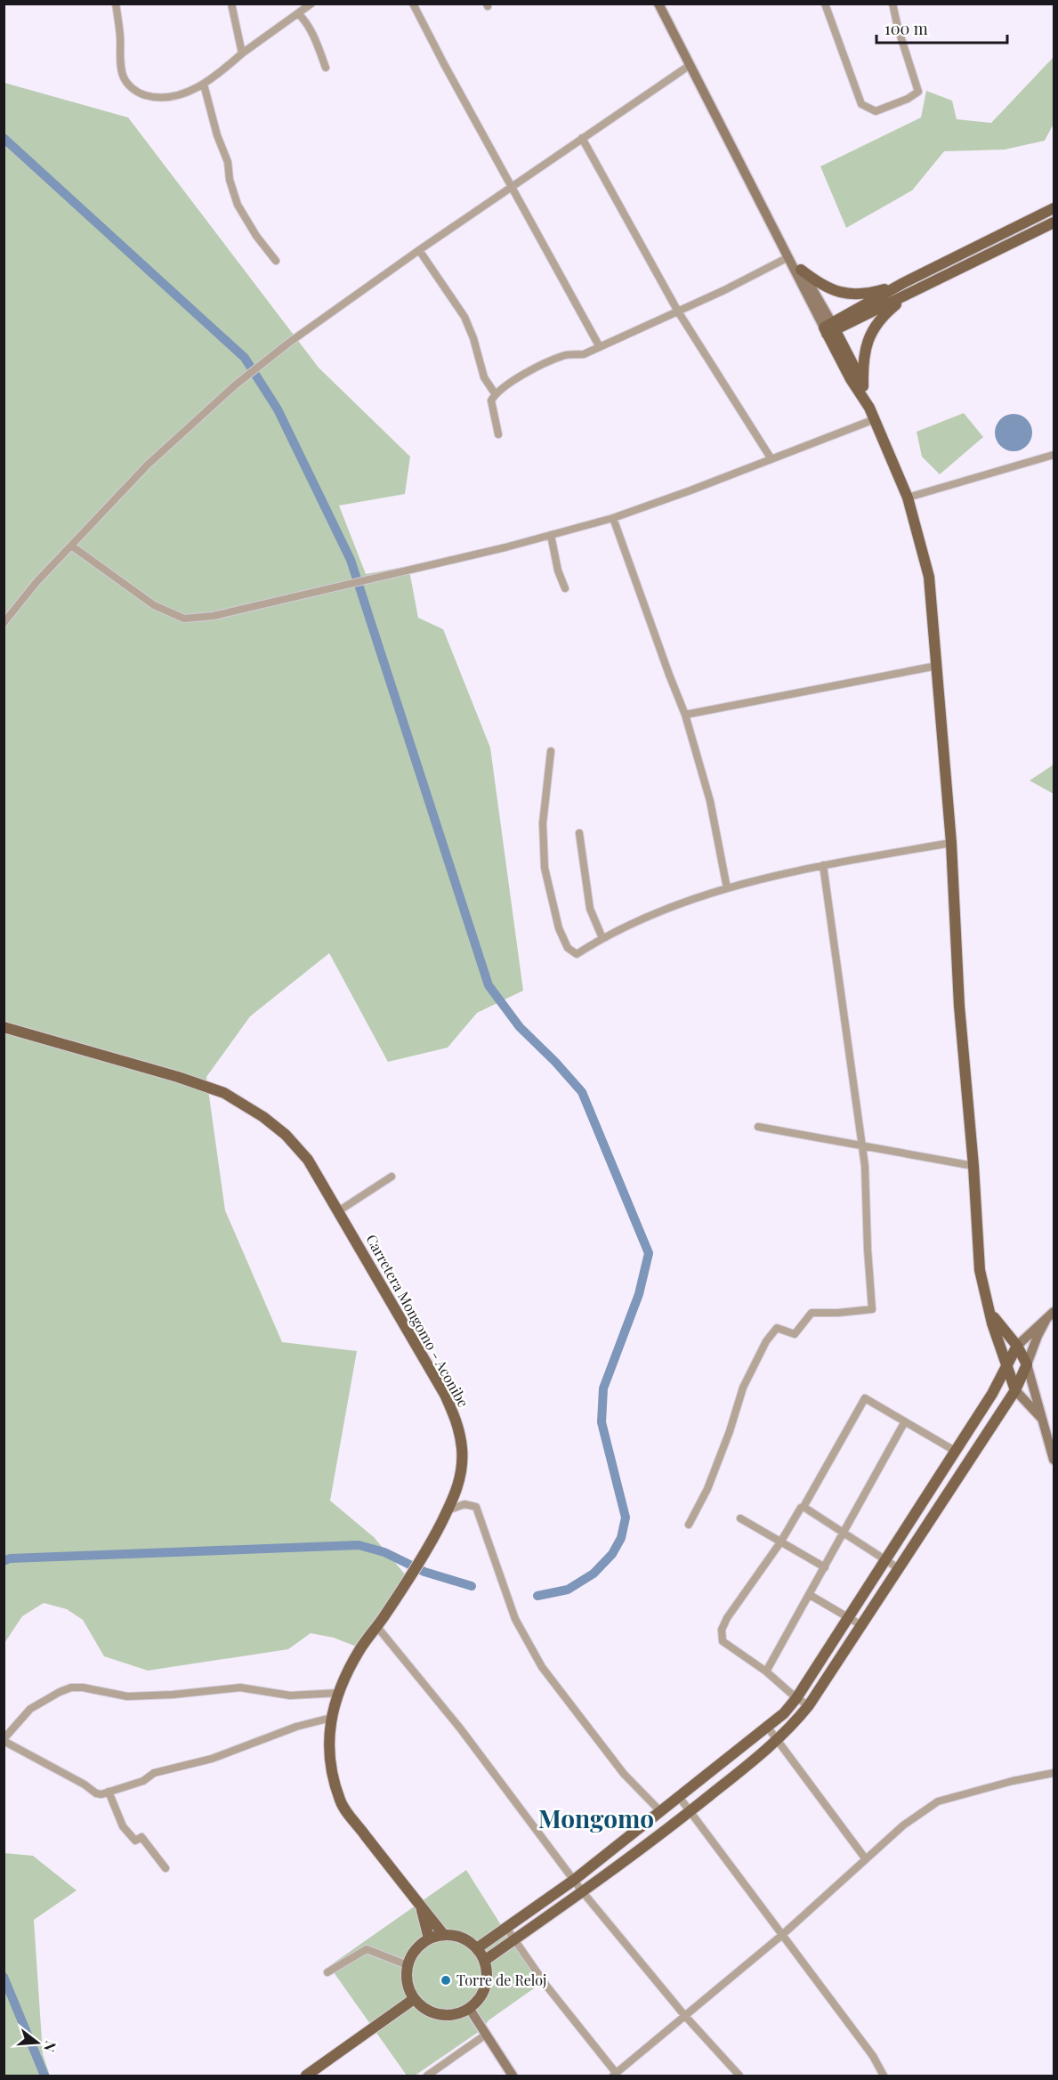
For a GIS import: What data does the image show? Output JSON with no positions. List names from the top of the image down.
{
  "streets": {
    "main road": ["Carretera Mongomo - Aconibe"]
  },
  "districts": ["Mongomo"],
  "places": ["Torre de Reloj"],
  "scale_bar": "100 m",
  "north": "right"
}
